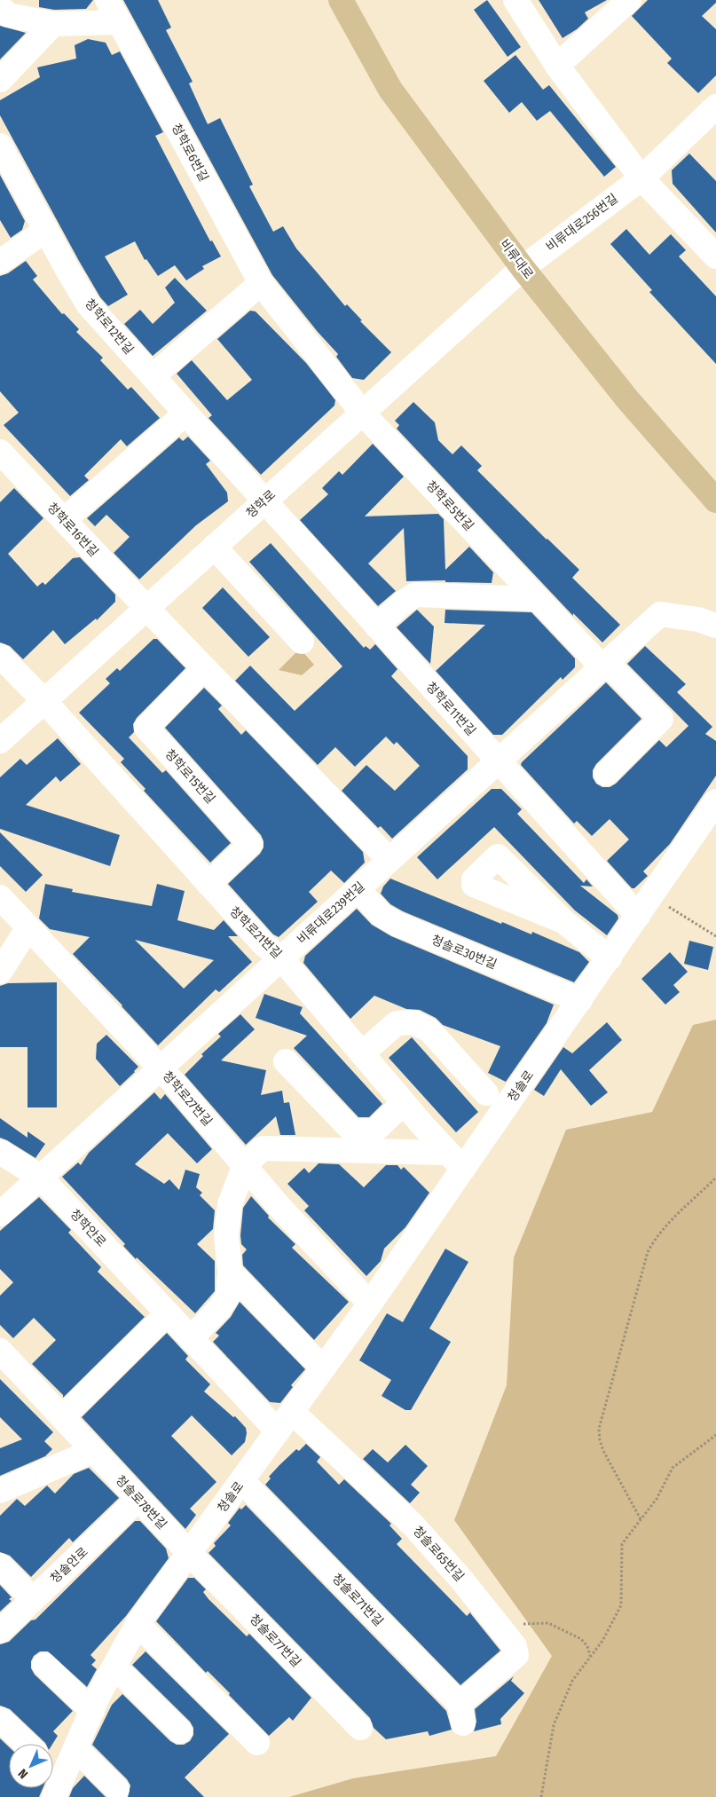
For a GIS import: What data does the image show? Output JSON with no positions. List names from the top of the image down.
{
  "streets": {
    "main road": ["비류대로"],
    "street": [
      "청학로6번길",
      "비류대로256번길",
      "청학로12번길",
      "청학로",
      "청학로5번길",
      "청학로16번길",
      "청학로11번길",
      "청학로15번길",
      "비류대로239번길",
      "청학로21번길",
      "청솔로30번길",
      "청솔로",
      "청학로27번길",
      "청학안로",
      "청솔로78번길",
      "청솔로65번길",
      "청솔안로",
      "청솔로71번길",
      "청솔로77번길"
    ]
  },
  "crossings": [
    ["청학로6번길", "청학로"],
    ["청학로6번길", "청학로5번길"],
    ["비류대로256번길", "비류대로"],
    ["비류대로256번길", "청학로"],
    ["비류대로", "청학로"],
    ["청학로12번길", "청학로"],
    ["청학로12번길", "청학로11번길"],
    ["청학로", "청학로5번길"],
    ["청학로", "청학로16번길"],
    ["청학로", "청학로11번길"],
    ["청학로", "청학로21번길"],
    ["청학로5번길", "비류대로239번길"],
    ["청학로11번길", "비류대로239번길"],
    ["청학로11번길", "청솔로"],
    ["청학로15번길", "청학로21번길"],
    ["비류대로239번길", "청학로21번길"],
    ["비류대로239번길", "청솔로30번길"],
    ["비류대로239번길", "청학로27번길"],
    ["비류대로239번길", "청학안로"],
    ["청학로21번길", "청솔로"],
    ["청솔로30번길", "청솔로"],
    ["청솔로", "청학로27번길"],
    ["청솔로", "청학안로"],
    ["청솔로", "청솔로78번길"],
    ["청솔로", "청솔로65번길"],
    ["청솔로", "청솔로71번길"],
    ["청솔로", "청솔로77번길"],
    ["청솔로78번길", "청솔안로"],
    ["청솔로78번길", "청솔로77번길"],
    ["청솔로65번길", "청솔로71번길"]
  ],
  "north": "bottom left"
}
